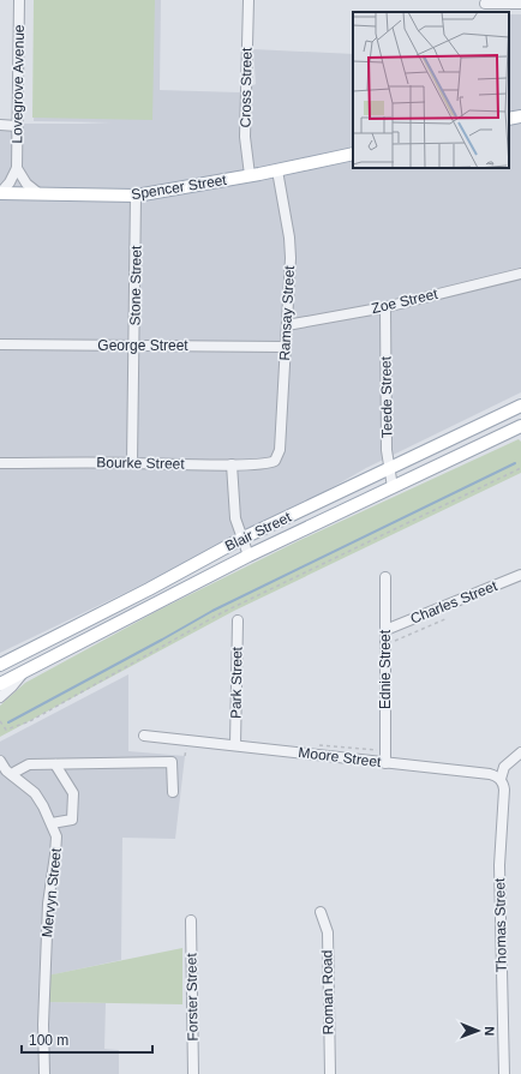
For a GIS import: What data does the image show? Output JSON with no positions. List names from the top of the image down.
{
  "streets": {
    "main road": ["Spencer Street", "Blair Street"],
    "street": [
      "Lovegrove Avenue",
      "Cross Street",
      "Stone Street",
      "Zoe Street",
      "Ramsay Street",
      "George Street",
      "Teede Street",
      "Bourke Street",
      "Charles Street",
      "Ednie Street",
      "Park Street",
      "Moore Street",
      "Mervyn Street",
      "Thomas Street",
      "Roman Road",
      "Forster Street"
    ]
  },
  "crossings": [
    ["Cross Street", "Spencer Street"],
    ["Spencer Street", "Stone Street"],
    ["Spencer Street", "Ramsay Street"],
    ["Stone Street", "George Street"],
    ["Stone Street", "Bourke Street"],
    ["Zoe Street", "Ramsay Street"],
    ["Zoe Street", "Teede Street"],
    ["Ramsay Street", "George Street"],
    ["Ramsay Street", "Bourke Street"],
    ["Teede Street", "Blair Street"],
    ["Charles Street", "Ednie Street"],
    ["Ednie Street", "Moore Street"],
    ["Park Street", "Moore Street"],
    ["Moore Street", "Thomas Street"]
  ],
  "scale_bar": "100 m",
  "north": "right"
}
